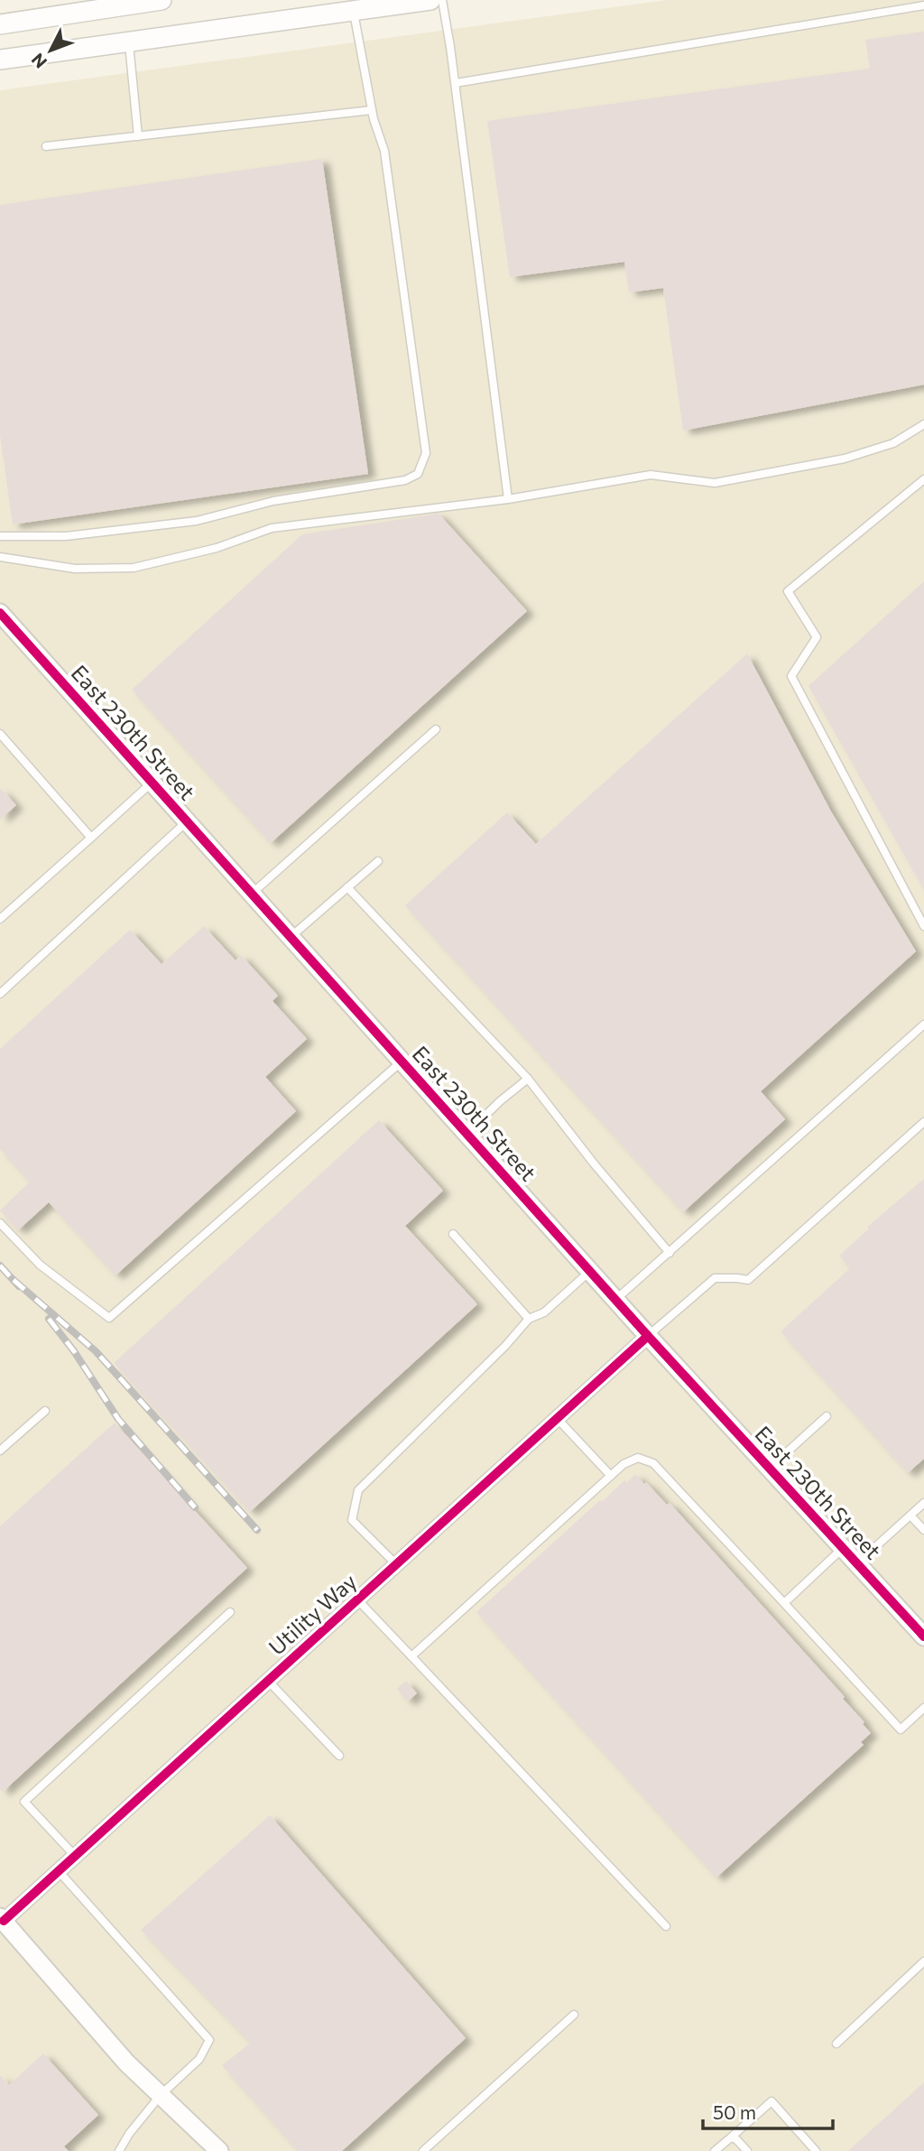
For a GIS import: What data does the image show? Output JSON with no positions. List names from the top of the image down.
{
  "streets": {
    "street": ["East 230th Street", "Utility Way"]
  },
  "crossings": [
    ["East 230th Street", "Utility Way"]
  ],
  "scale_bar": "50 m",
  "north": "bottom left"
}
